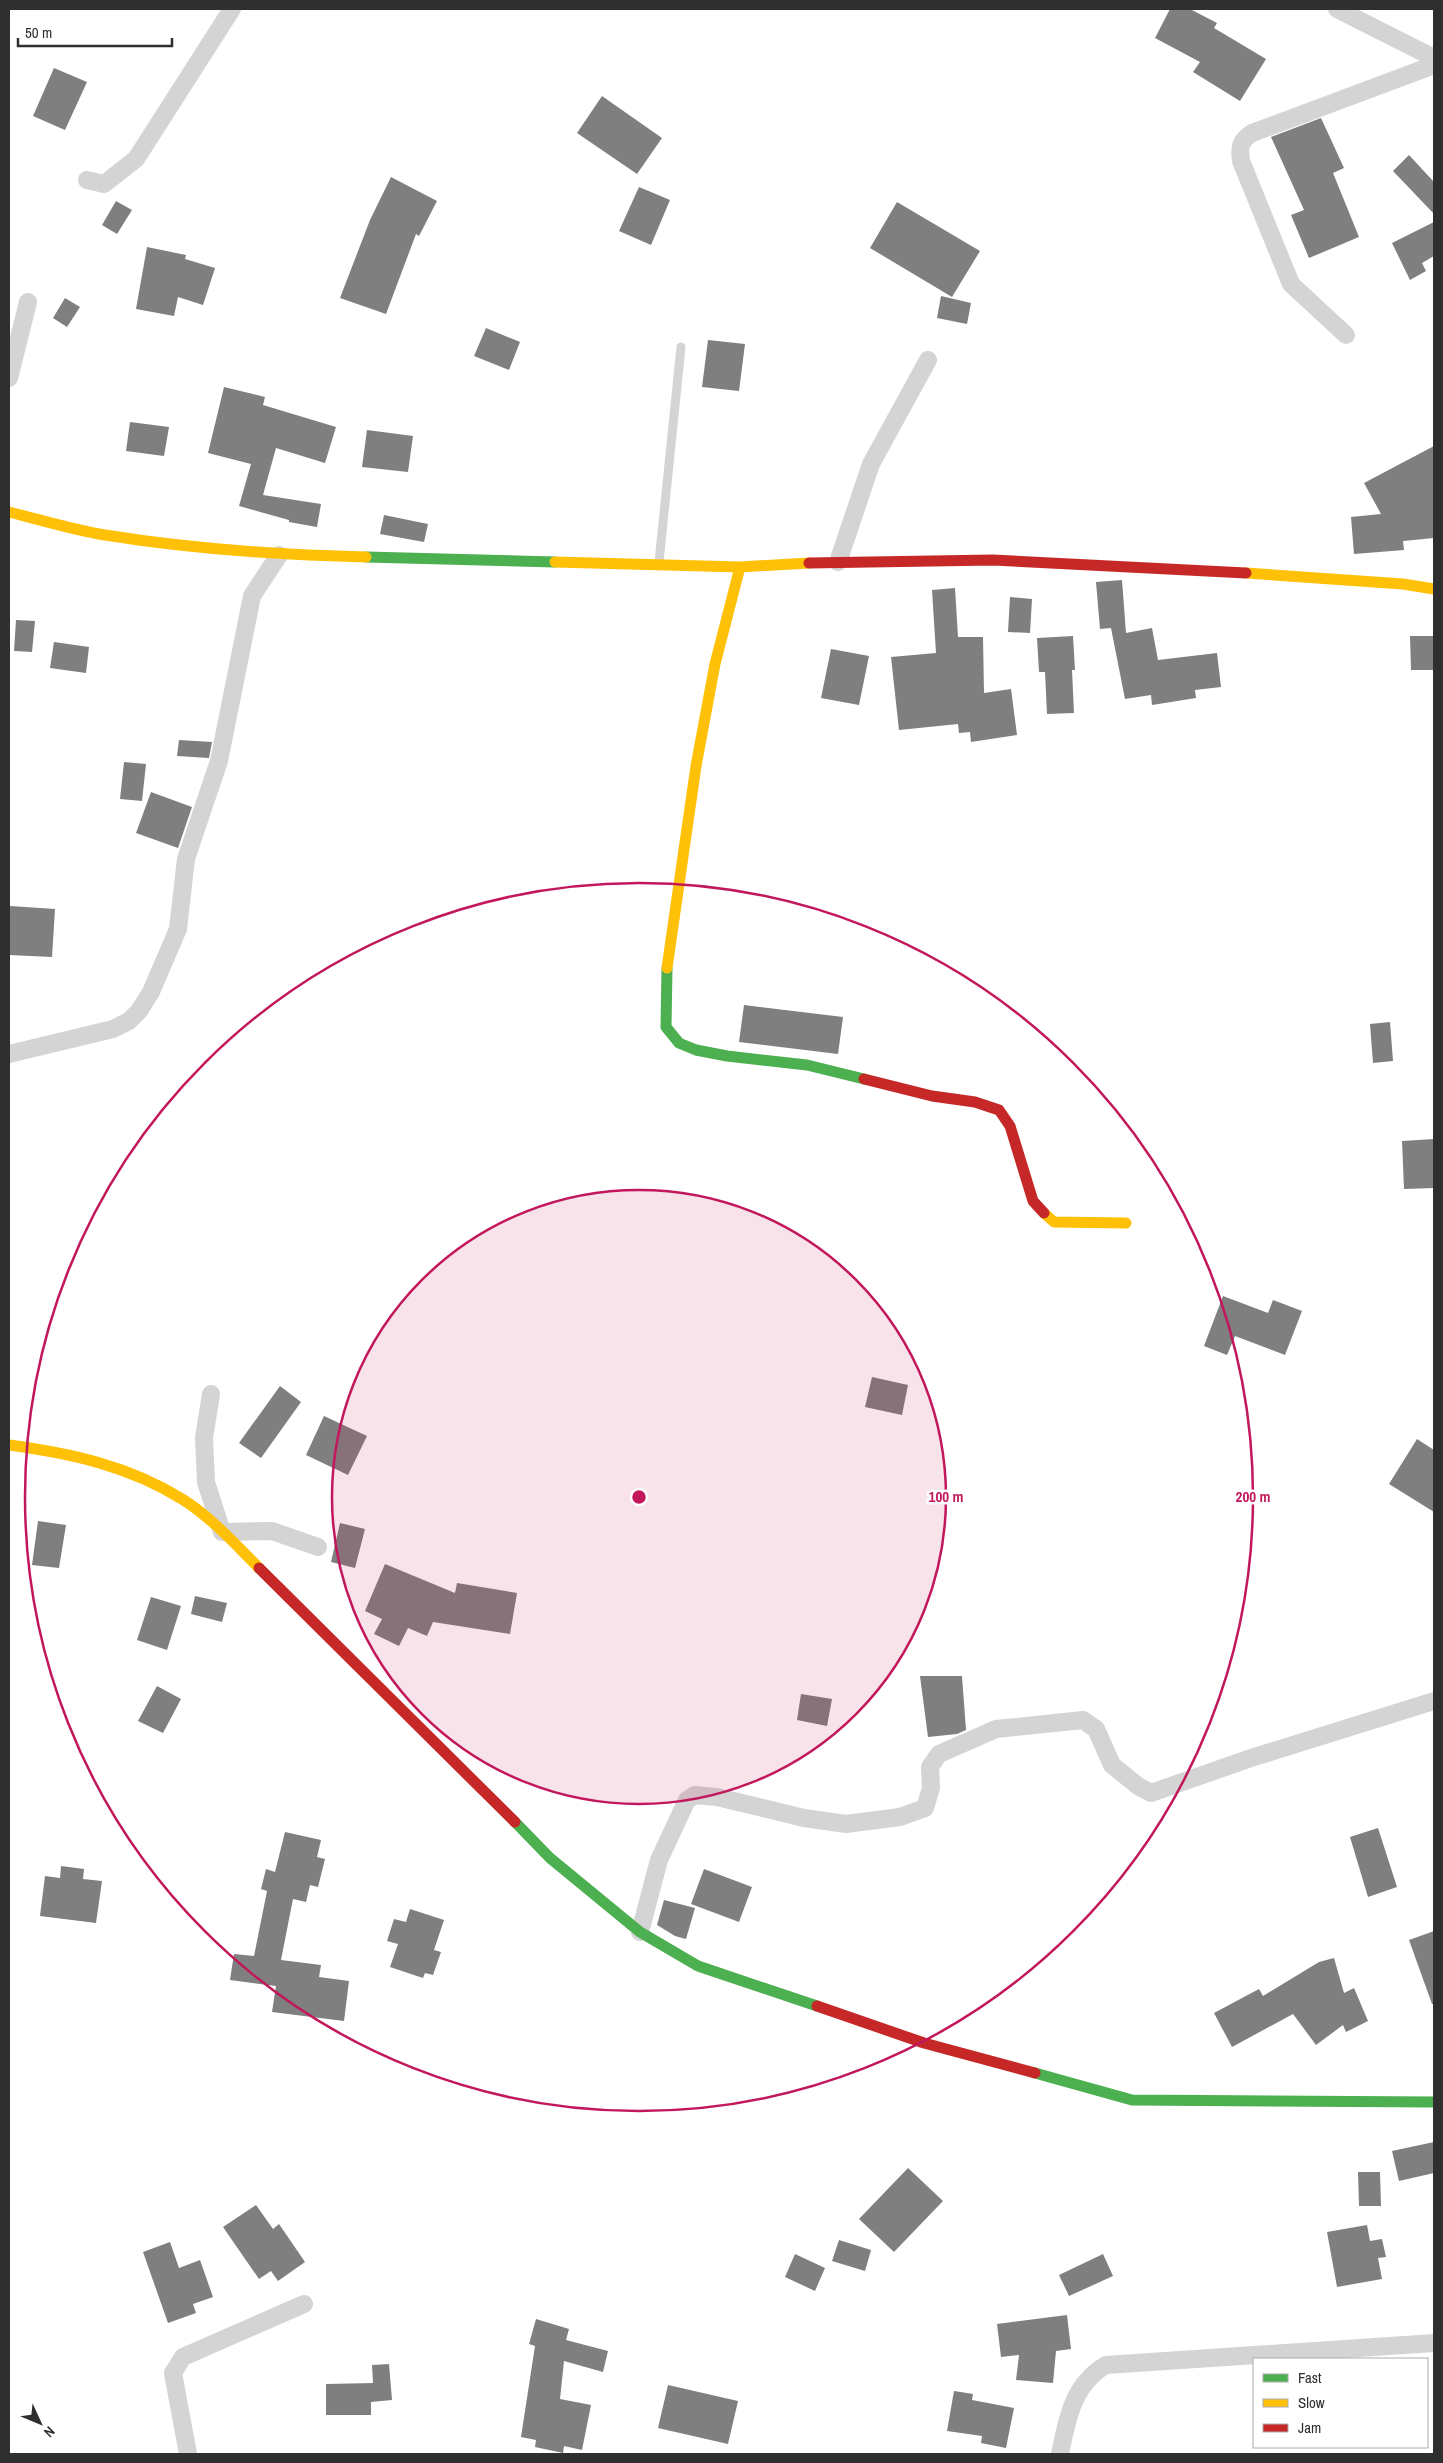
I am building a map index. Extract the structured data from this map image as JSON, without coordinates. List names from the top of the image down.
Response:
{
  "legend": ["Fast", "Slow", "Jam"],
  "scale_bar": "50 m",
  "north": "bottom right",
  "rings": ["100 m", "200 m"]
}
